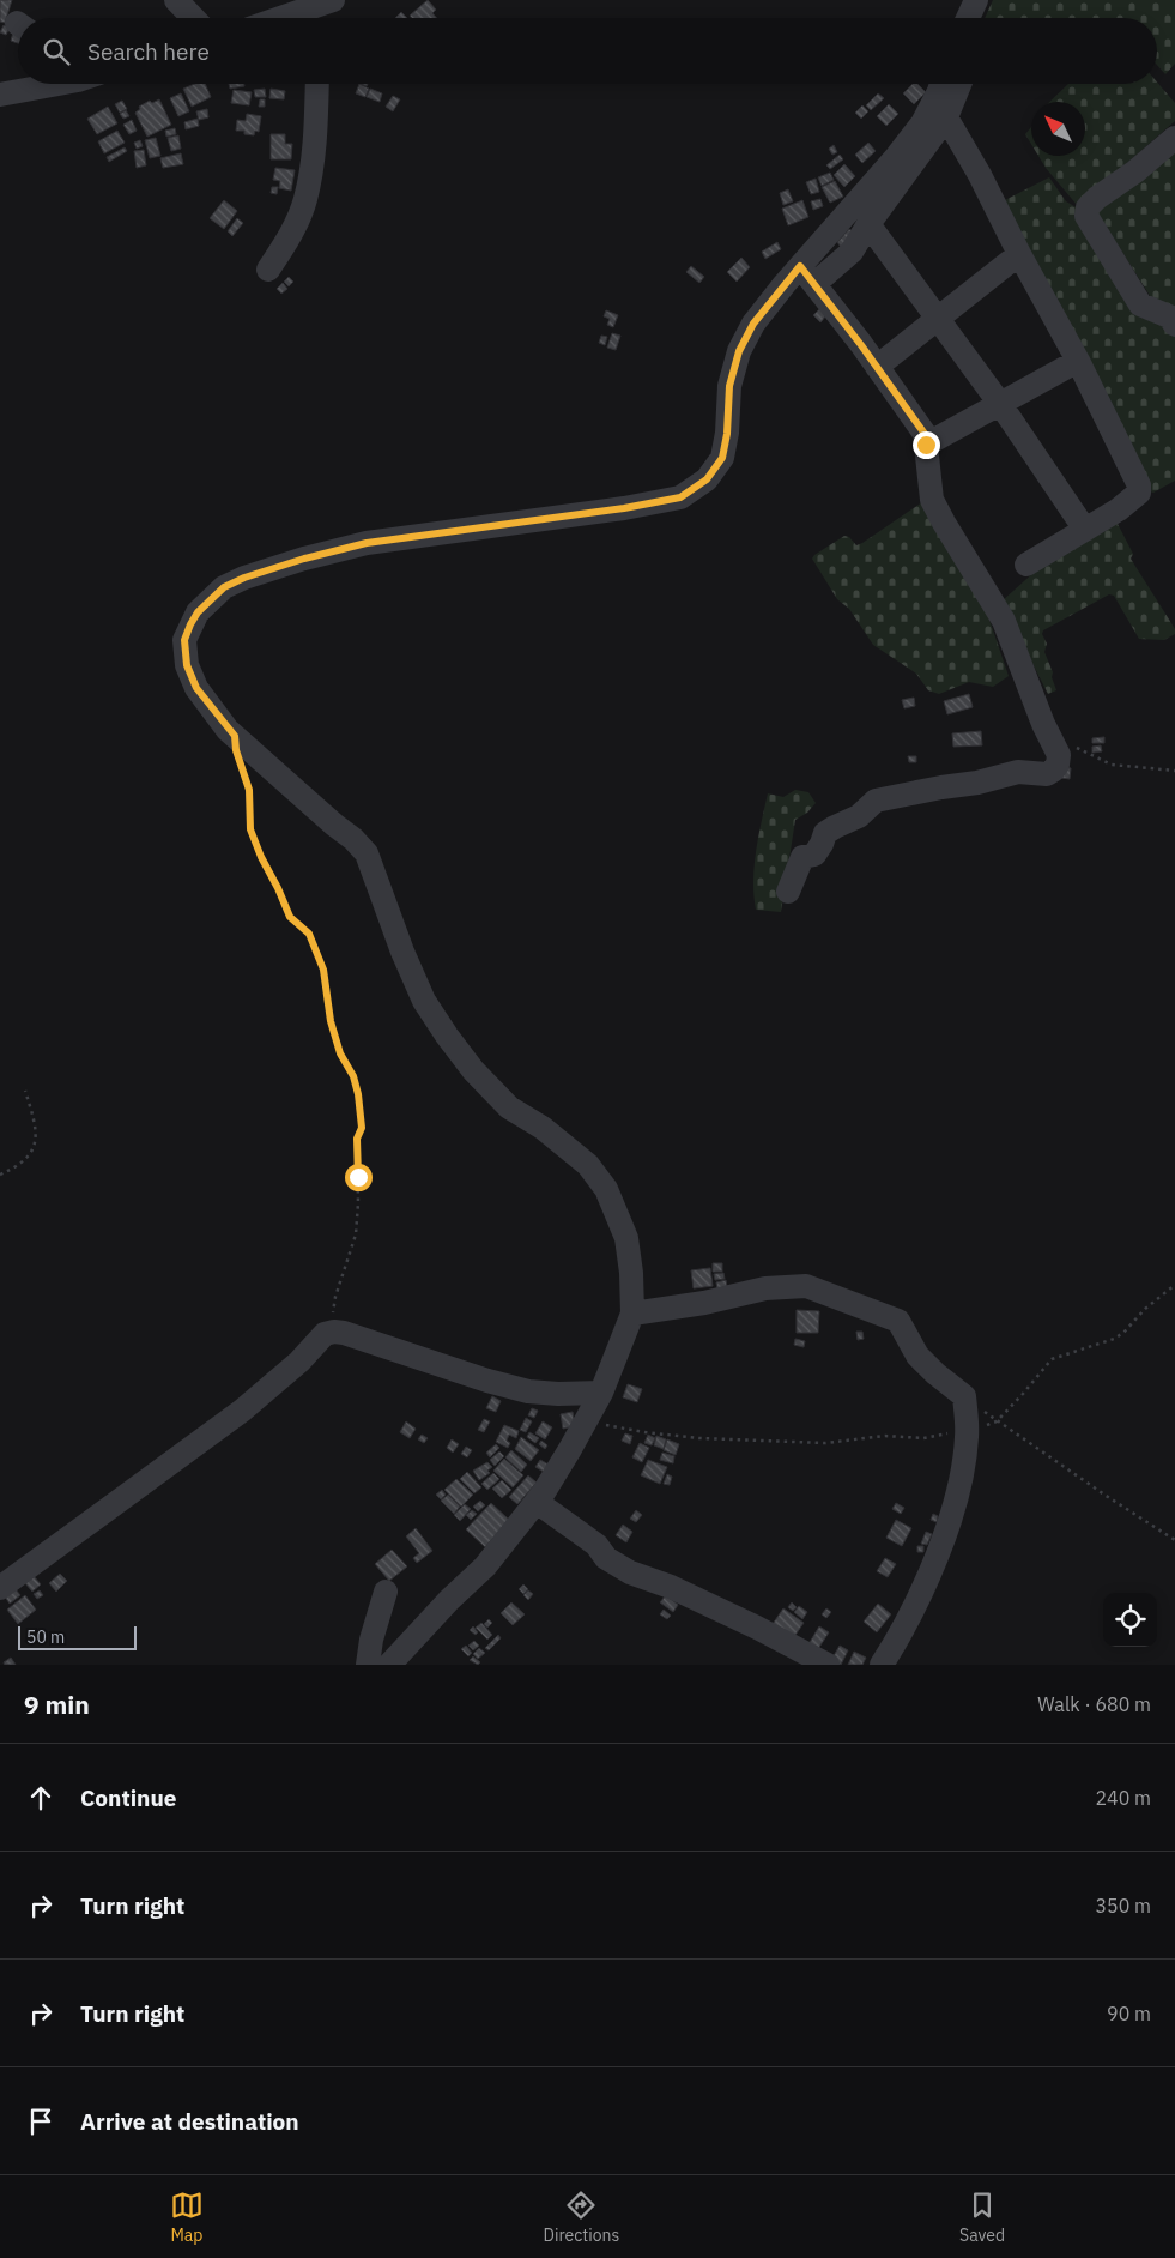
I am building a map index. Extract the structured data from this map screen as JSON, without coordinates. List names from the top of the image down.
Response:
{
  "scale_bar": "50 m",
  "north": "top left",
  "page": {
    "search": "Search here",
    "scale": "50 m",
    "heading": ["9 min", "Walk · 680 m"],
    "list": [
      ["Continue", "240 m"],
      ["Turn right", "350 m"],
      ["Turn right", "90 m"],
      "Arrive at destination"
    ],
    "nav": ["Map", "Directions", "Saved"]
  }
}
